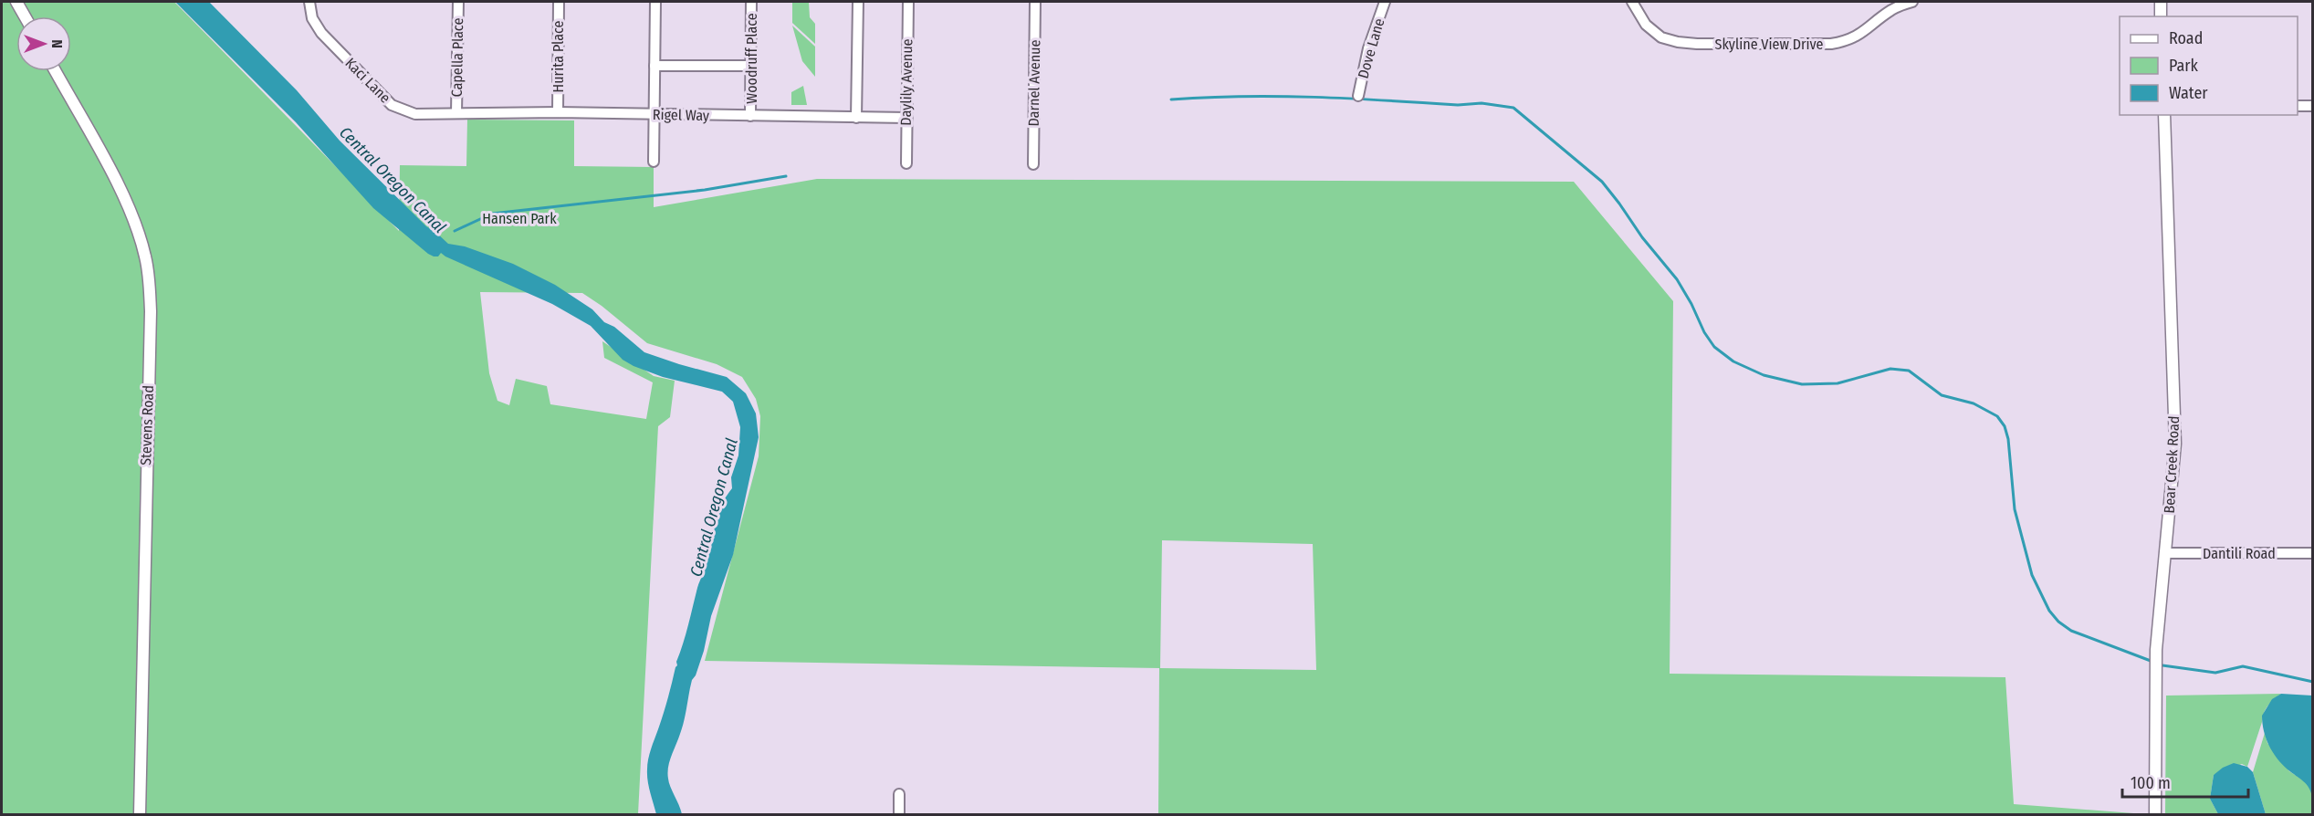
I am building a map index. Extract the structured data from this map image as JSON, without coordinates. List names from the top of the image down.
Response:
{
  "streets": {
    "street": [
      "Skyline View Drive",
      "Dove Lane",
      "Hurita Place",
      "Capella Place",
      "Woodruff Place",
      "Kaci Lane",
      "Daylily Avenue",
      "Darnel Avenue",
      "Rigel Way",
      "Stevens Road",
      "Bear Creek Road",
      "Dantili Road"
    ]
  },
  "crossings": [
    ["Hurita Place", "Rigel Way"],
    ["Capella Place", "Kaci Lane"],
    ["Capella Place", "Rigel Way"],
    ["Woodruff Place", "Rigel Way"],
    ["Kaci Lane", "Rigel Way"],
    ["Daylily Avenue", "Rigel Way"],
    ["Bear Creek Road", "Dantili Road"]
  ],
  "water": ["Central Oregon Canal"],
  "parks": ["Hansen Park"],
  "legend": ["Road", "Park", "Water"],
  "scale_bar": "100 m",
  "north": "right"
}
